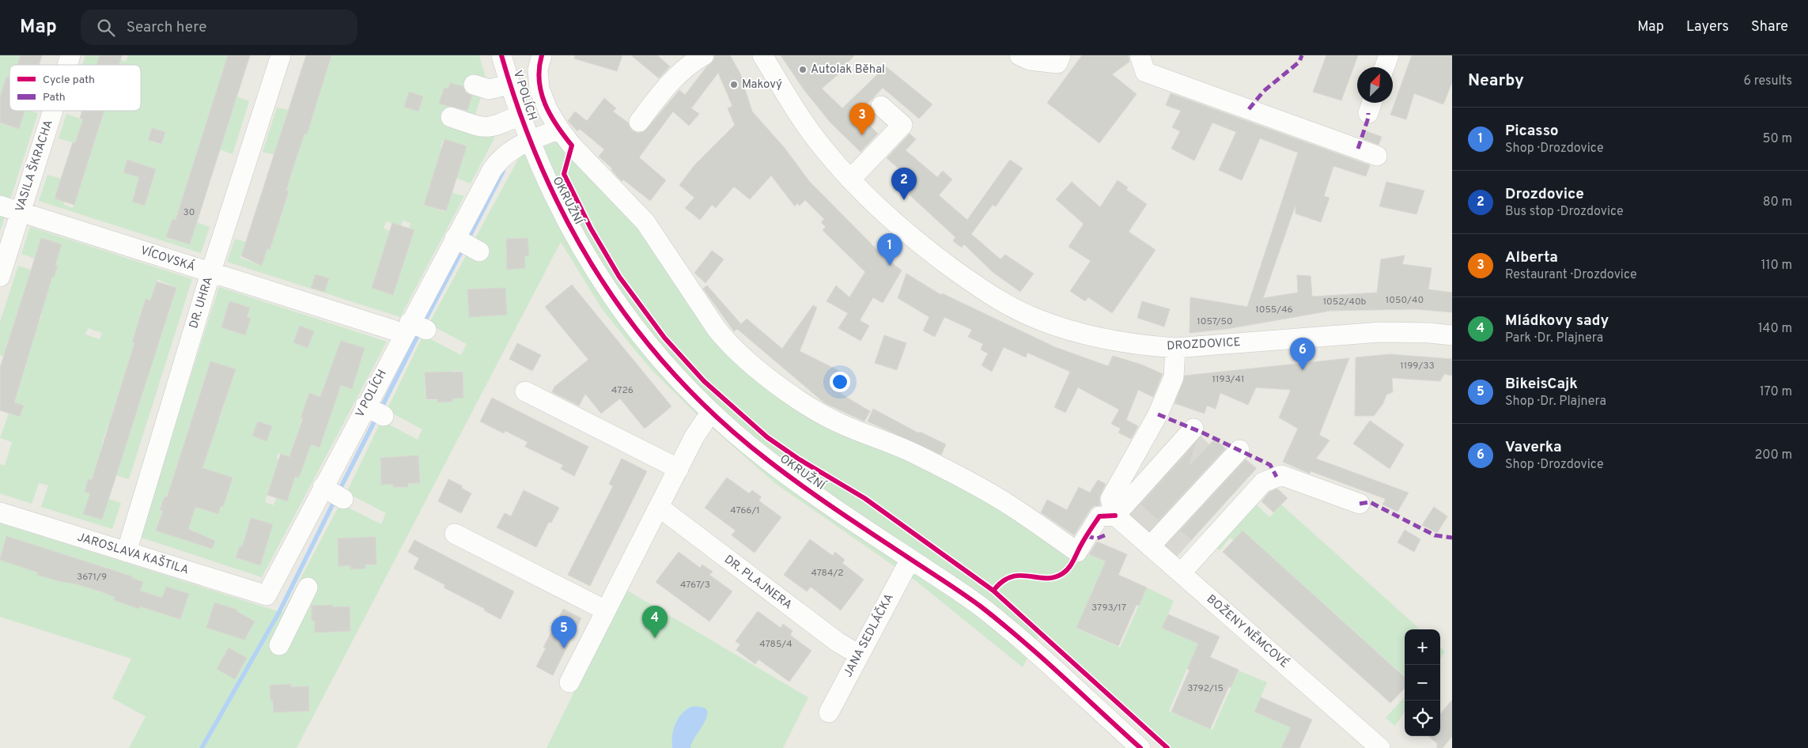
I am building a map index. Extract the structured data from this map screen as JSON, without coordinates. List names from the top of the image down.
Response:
{
  "streets": {
    "street": [
      "V POLÍCH",
      "VASILA ŠKRACHA",
      "OKRUŽNÍ",
      "VÍCOVSKÁ",
      "DR. UHRA",
      "DROZDOVICE",
      "JAROSLAVA KAŠTILA",
      "DR. PLAJNERA",
      "BOŽENY NĚMCOVÉ",
      "JANA SEDLÁČKA"
    ]
  },
  "crossings": [
    ["V POLÍCH", "OKRUŽNÍ"],
    ["V POLÍCH", "VÍCOVSKÁ"],
    ["V POLÍCH", "JAROSLAVA KAŠTILA"],
    ["VASILA ŠKRACHA", "VÍCOVSKÁ"],
    ["OKRUŽNÍ", "JANA SEDLÁČKA"],
    ["VÍCOVSKÁ", "DR. UHRA"],
    ["DR. UHRA", "JAROSLAVA KAŠTILA"],
    ["DR. PLAJNERA", "JANA SEDLÁČKA"]
  ],
  "places": ["Autolak Běhal", "Makový"],
  "house_numbers": [
    "30",
    "1050/40",
    "1052/40b",
    "1055/46",
    "1057/50",
    "1199/33",
    "1193/41",
    "4726",
    "4766/1",
    "4784/2",
    "3671/9",
    "4767/3",
    "3793/17",
    "4785/4",
    "3792/15"
  ],
  "legend": ["Cycle path", "Path"],
  "north": "top right",
  "page": {
    "header": "Map",
    "search": "Search here",
    "nav": ["Map", "Layers", "Share"],
    "heading": ["Nearby", "6 results"],
    "pins": [
      "3",
      "2",
      "1",
      "6",
      "4",
      "5"
    ],
    "list": [
      {
        "mark": "1",
        "name": "Picasso",
        "note": "Shop · Drozdovice",
        "value": "50 m"
      },
      {
        "mark": "2",
        "name": "Drozdovice",
        "note": "Bus stop · Drozdovice",
        "value": "80 m"
      },
      {
        "mark": "3",
        "name": "Alberta",
        "note": "Restaurant · Drozdovice",
        "value": "110 m"
      },
      {
        "mark": "4",
        "name": "Mládkovy sady",
        "note": "Park · Dr. Plajnera",
        "value": "140 m"
      },
      {
        "mark": "5",
        "name": "BikeisCajk",
        "note": "Shop · Dr. Plajnera",
        "value": "170 m"
      },
      {
        "mark": "6",
        "name": "Vaverka",
        "note": "Shop · Drozdovice",
        "value": "200 m"
      }
    ],
    "map_buttons": ["+", "−"]
  }
}
